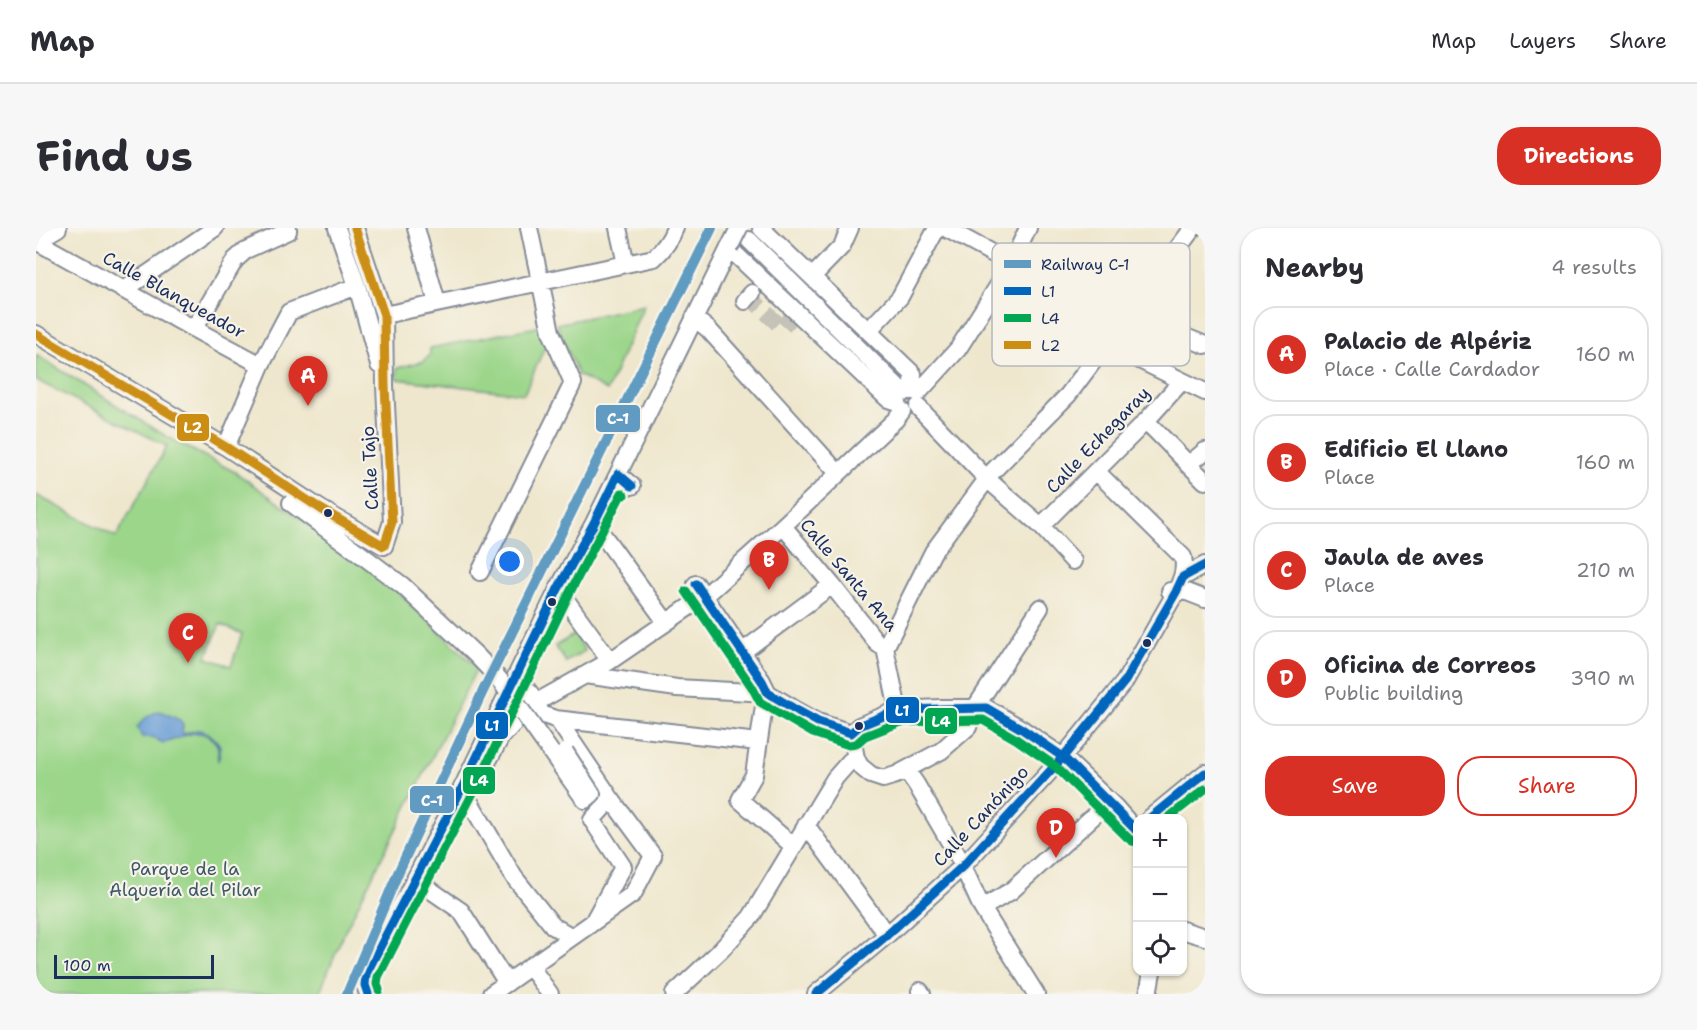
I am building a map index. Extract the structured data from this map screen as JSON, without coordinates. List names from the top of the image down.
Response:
{
  "streets": {
    "street": [
      "Calle Blanqueador",
      "Calle Echegaray",
      "Calle Tajo",
      "Calle Santa Ana",
      "Calle Canónigo"
    ]
  },
  "parks": ["Parque de la Alquería del Pilar"],
  "lines": [
    "rail line C-1",
    "transit line L2",
    "transit line L1",
    "transit line L4"
  ],
  "legend": [
    "Railway C-1",
    "L1",
    "L4",
    "L2"
  ],
  "scale_bar": "100 m",
  "page": {
    "header": "Map",
    "nav": ["Map", "Layers", "Share"],
    "buttons": [
      "Directions",
      ["Save", "Share"]
    ],
    "title": "Find us",
    "heading": ["Nearby", "4 results"],
    "list": [
      {
        "mark": "A",
        "name": "Palacio de Alpériz",
        "note": "Place · Calle Cardador",
        "value": "160 m"
      },
      {
        "mark": "B",
        "name": "Edificio El Llano",
        "note": "Place",
        "value": "160 m"
      },
      {
        "mark": "C",
        "name": "Jaula de aves",
        "note": "Place",
        "value": "210 m"
      },
      {
        "mark": "D",
        "name": "Oficina de Correos",
        "note": "Public building",
        "value": "390 m"
      }
    ],
    "pins": [
      "A",
      "B",
      "C",
      "D"
    ],
    "map_buttons": ["+", "−"],
    "scale": "100 m"
  }
}
